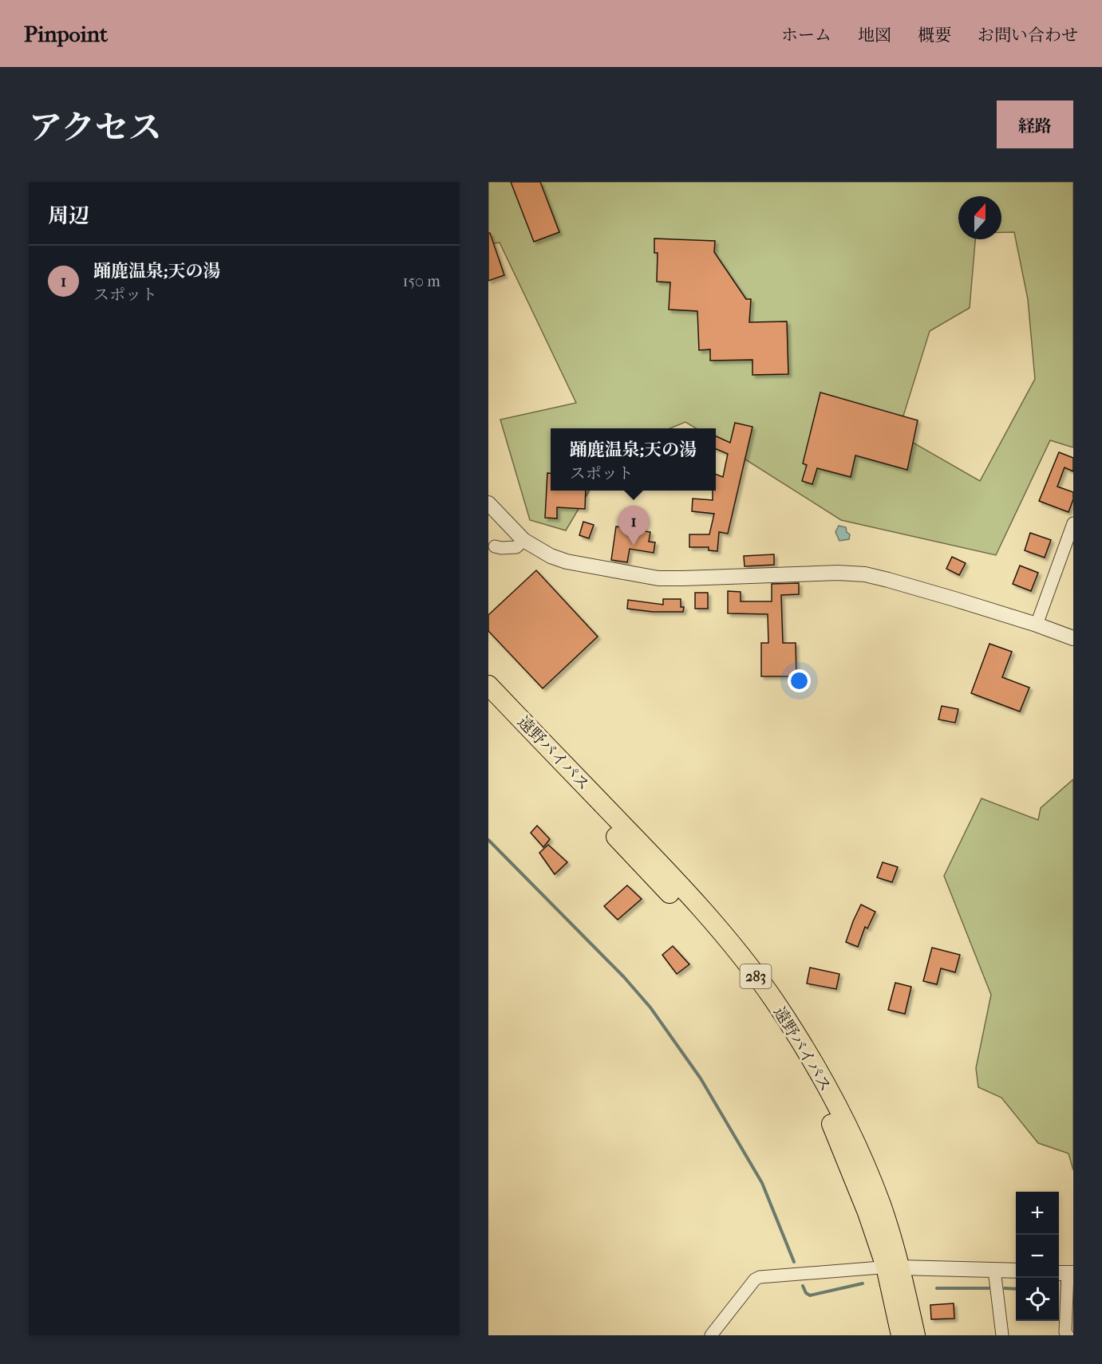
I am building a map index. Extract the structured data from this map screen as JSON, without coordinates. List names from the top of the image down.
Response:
{
  "streets": {
    "highway": ["遠野バイパス", "283"]
  },
  "north": "top",
  "page": {
    "header": "Pinpoint",
    "nav": [
      "ホーム",
      "地図",
      "概要",
      "お問い合わせ"
    ],
    "title": "アクセス",
    "buttons": "経路",
    "heading": "周辺",
    "list": [
      {
        "mark": "1",
        "name": "踊鹿温泉;天の湯",
        "note": "スポット",
        "value": "150 m"
      }
    ],
    "popup": ["踊鹿温泉;天の湯", "スポット"],
    "pins": "1",
    "map_buttons": ["+", "−"]
  }
}
